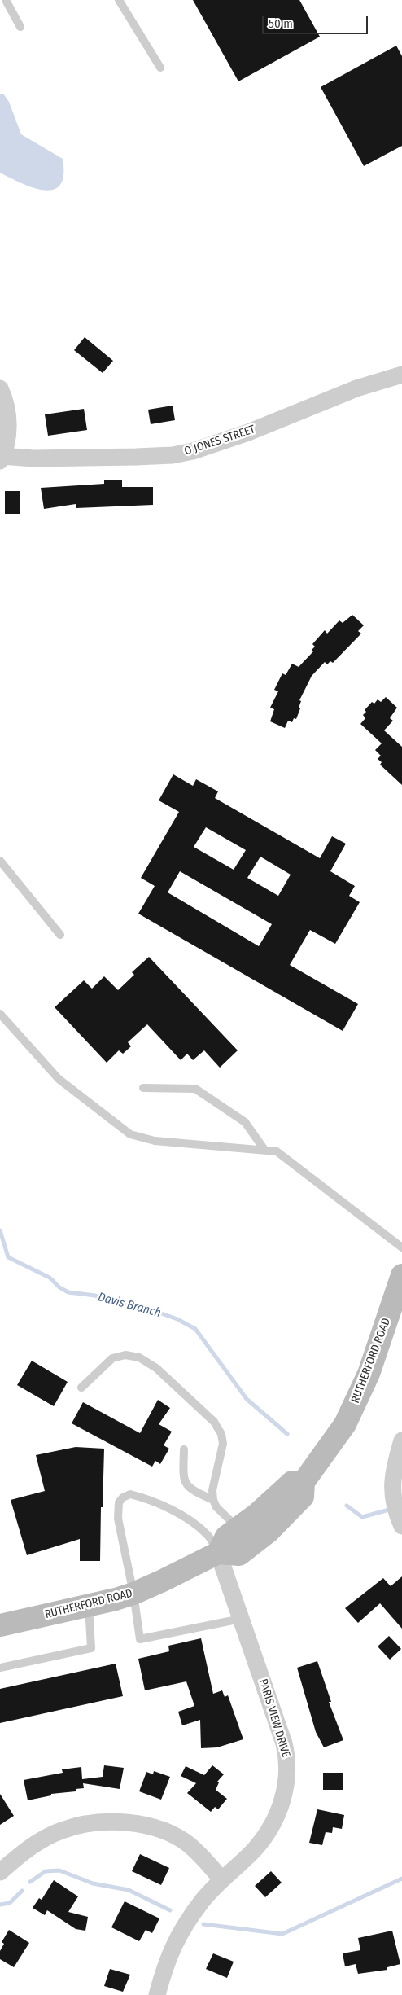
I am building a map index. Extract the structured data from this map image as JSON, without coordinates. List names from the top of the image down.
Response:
{
  "streets": {
    "street": ["O JONES STREET", "RUTHERFORD ROAD", "PARIS VIEW DRIVE"]
  },
  "crossings": [
    ["RUTHERFORD ROAD", "PARIS VIEW DRIVE"]
  ],
  "water": ["Davis Branch"],
  "scale_bar": "50 m"
}
